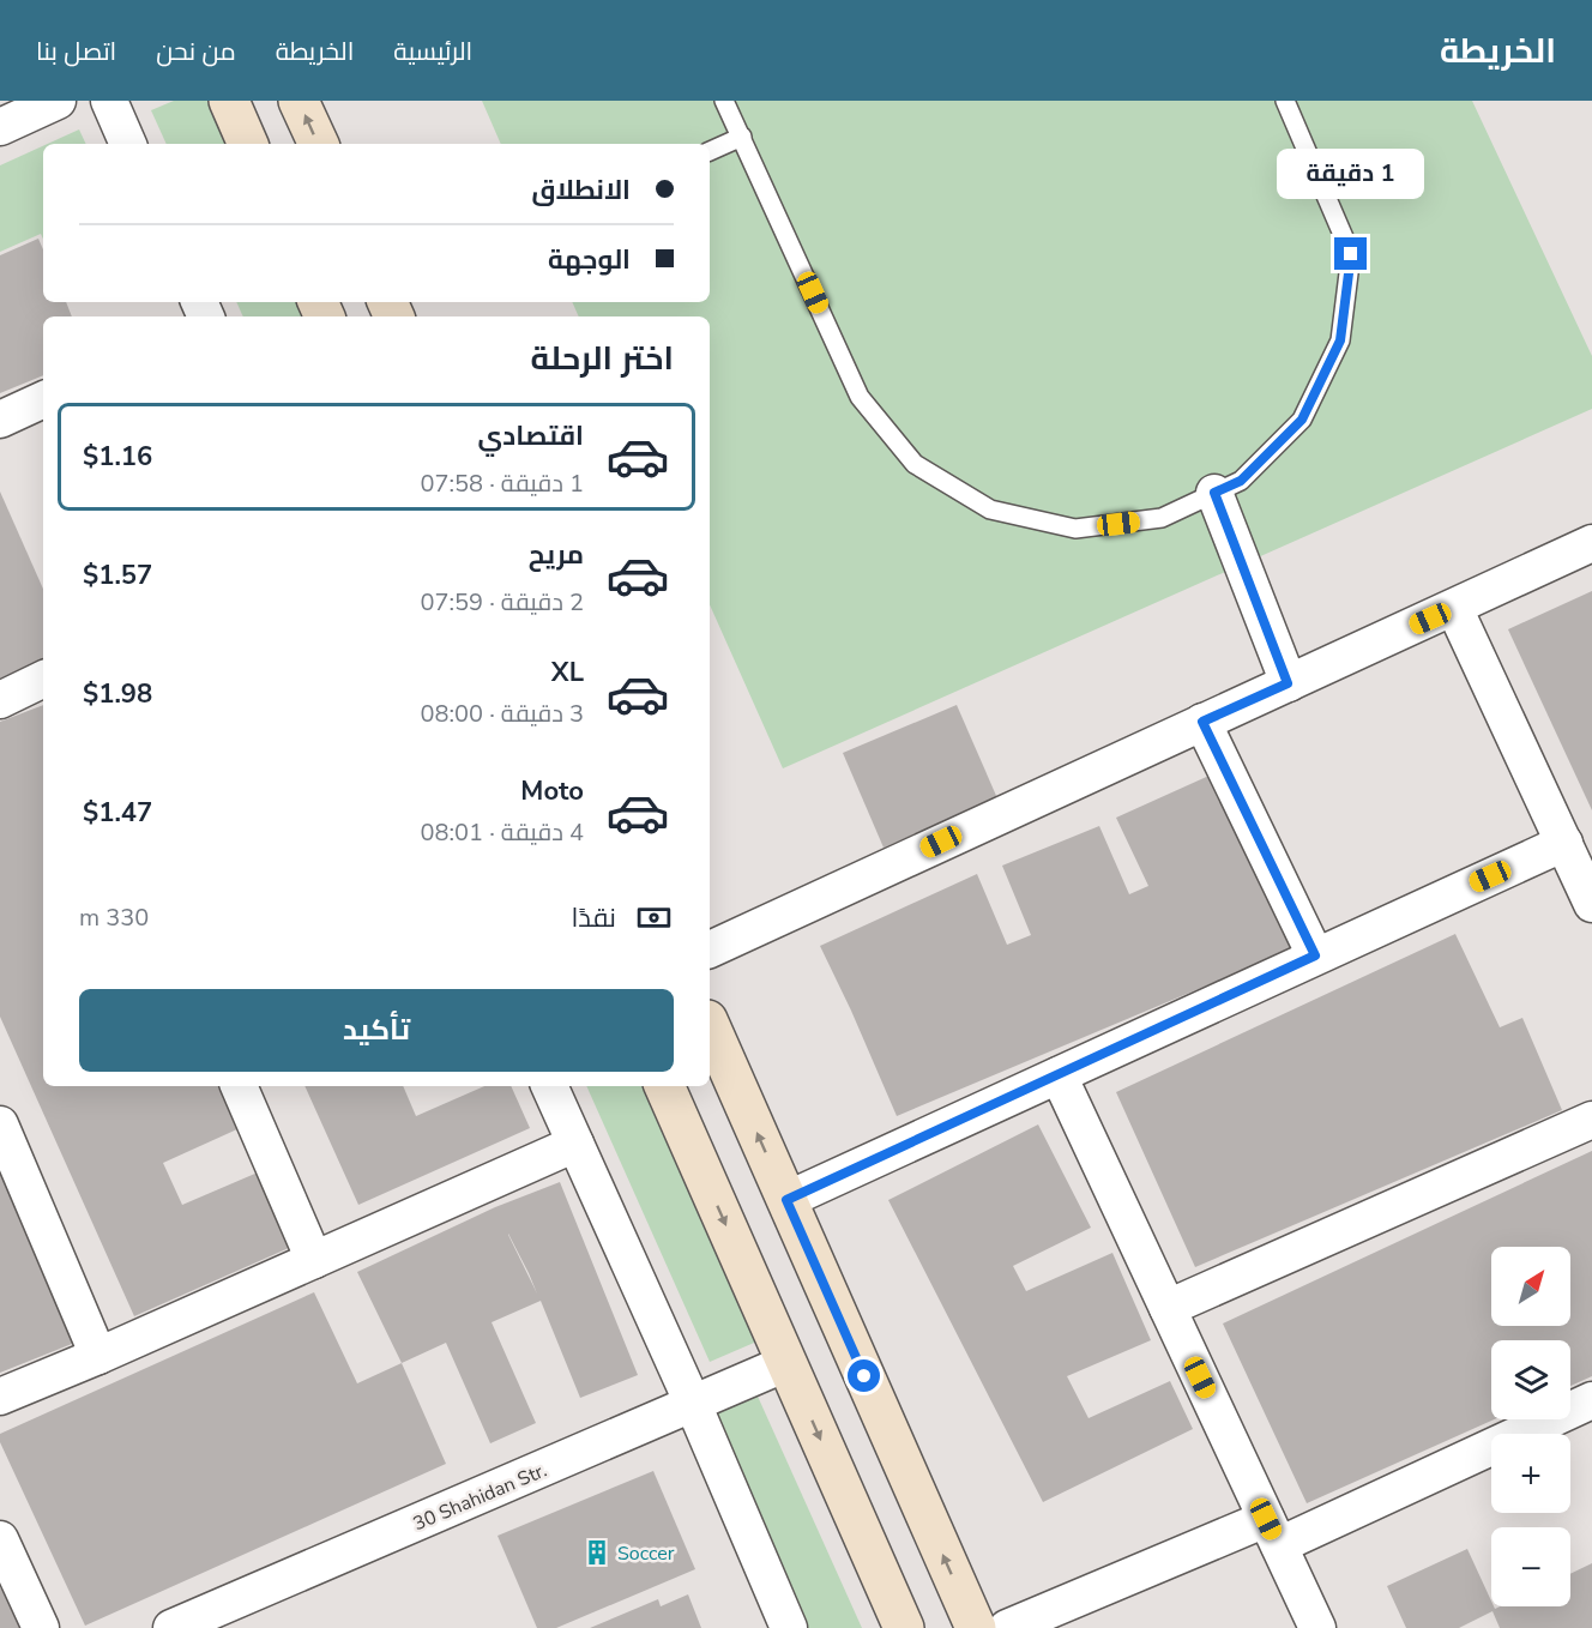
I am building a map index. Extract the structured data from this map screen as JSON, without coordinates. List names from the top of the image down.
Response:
{
  "streets": {
    "street": ["30 Shahidan Str."]
  },
  "places": {
    "building": ["Soccer"]
  },
  "north": "top right",
  "page": {
    "header": "الخريطة",
    "nav": [
      "الرئيسية",
      "الخريطة",
      "من نحن",
      "اتصل بنا"
    ],
    "banner": ["الانطلاق", "الوجهة"],
    "bubble": "1 دقيقة",
    "heading": "اختر الرحلة",
    "list": [
      {
        "name": "اقتصادي",
        "note": "1 دقيقة · 07:58",
        "value": "$1.16"
      },
      {
        "name": "مريح",
        "note": "2 دقيقة · 07:59",
        "value": "$1.57"
      },
      {
        "name": "XL",
        "note": "3 دقيقة · 08:00",
        "value": "$1.98"
      },
      {
        "name": "Moto",
        "note": "4 دقيقة · 08:01",
        "value": "$1.47"
      }
    ],
    "pay": ["نقدًا", "330 m"],
    "buttons": "تأكيد",
    "map_buttons": ["+", "−"]
  }
}
